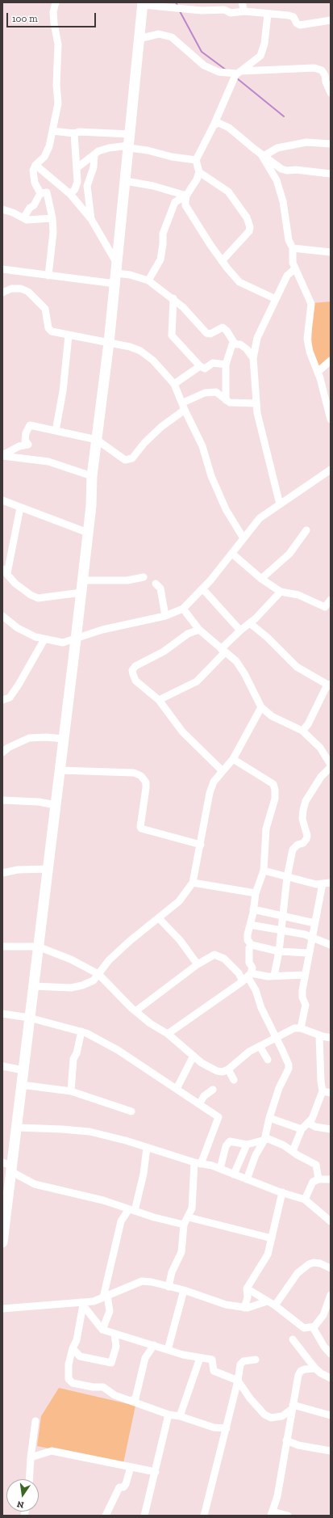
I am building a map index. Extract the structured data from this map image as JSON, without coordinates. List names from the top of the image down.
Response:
{
  "scale_bar": "100 m",
  "north": "bottom"
}
